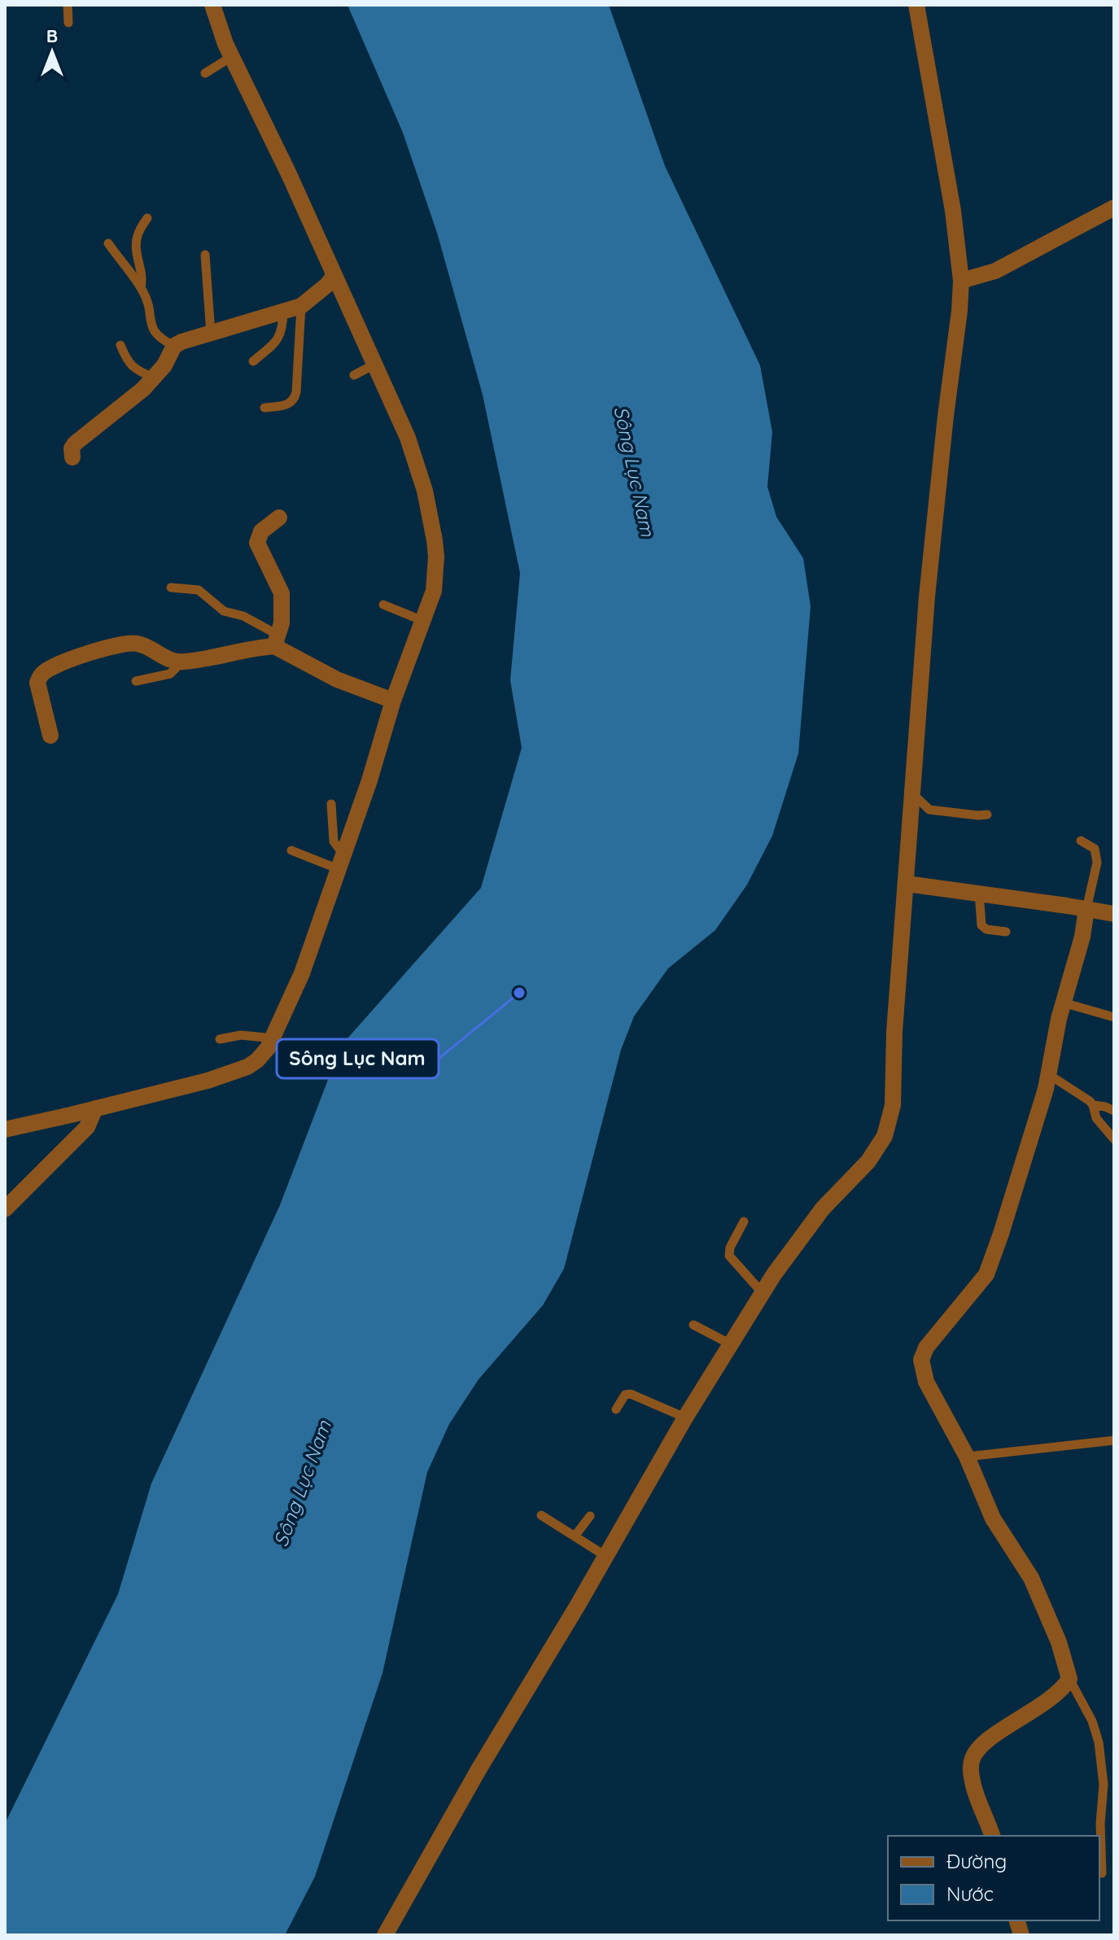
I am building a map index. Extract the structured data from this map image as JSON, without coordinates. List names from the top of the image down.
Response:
{
  "water": ["Sông Lục Nam"],
  "places": ["Sông Lục Nam"],
  "legend": ["Đường", "Nước"],
  "north": "top"
}
